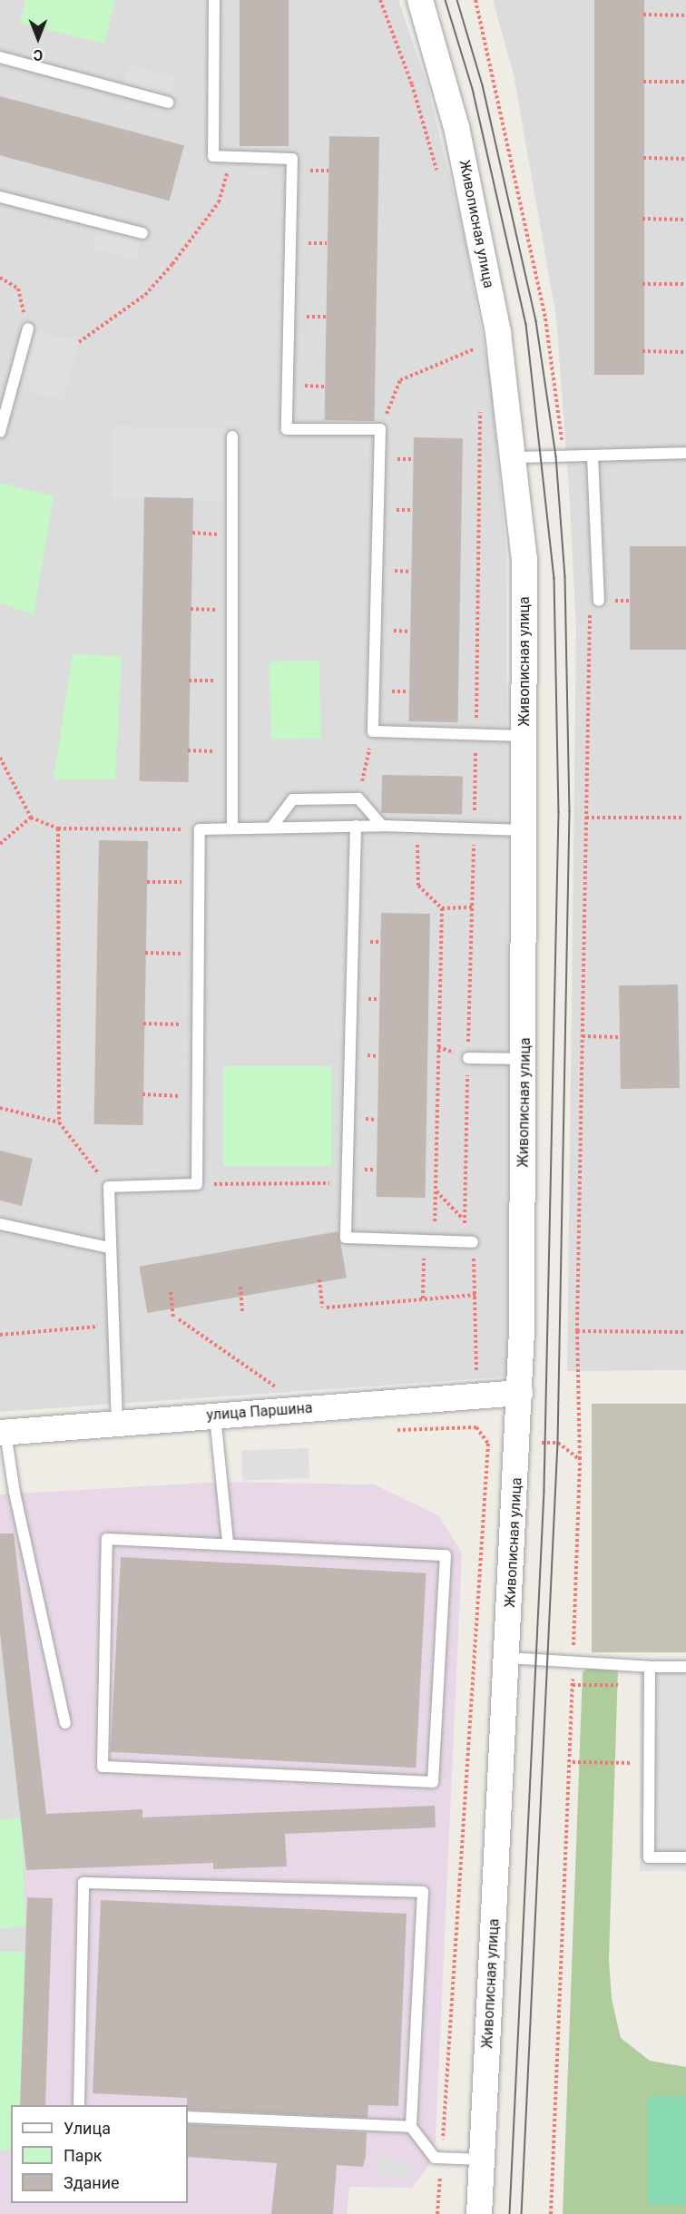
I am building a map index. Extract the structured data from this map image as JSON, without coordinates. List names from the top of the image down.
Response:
{
  "streets": {
    "street": ["Живописная улица", "улица Паршина"]
  },
  "crossings": [
    ["Живописная улица", "улица Паршина"]
  ],
  "legend": ["Улица", "Парк", "Здание"],
  "north": "bottom"
}
